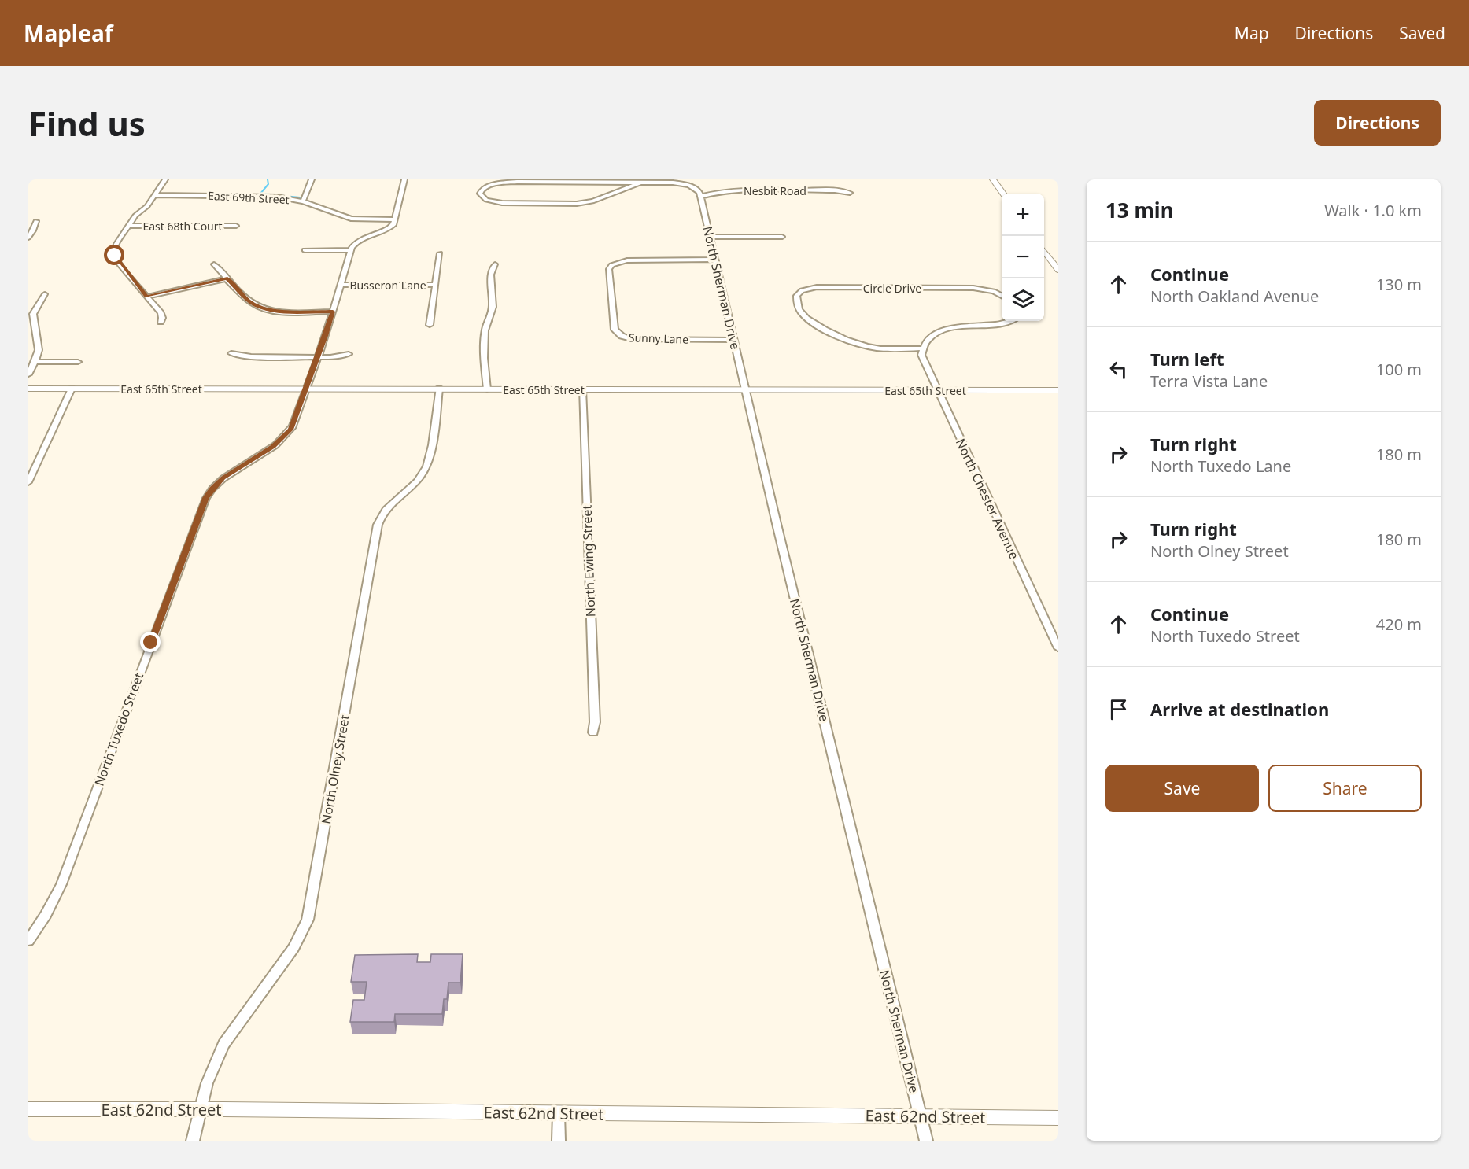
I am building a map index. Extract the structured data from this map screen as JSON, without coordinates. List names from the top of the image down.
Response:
{
  "streets": {
    "street": [
      "Nesbit Road",
      "East 69th Street",
      "East 68th Court",
      "Busseron Lane",
      "North Sherman Drive",
      "Circle Drive",
      "Sunny Lane",
      "East 65th Street",
      "North Chester Avenue",
      "North Ewing Street",
      "North Tuxedo Street",
      "North Olney Street",
      "East 62nd Street"
    ]
  },
  "crossings": [
    ["Nesbit Road", "North Sherman Drive"],
    ["North Sherman Drive", "Sunny Lane"],
    ["North Sherman Drive", "East 65th Street"],
    ["North Sherman Drive", "East 62nd Street"],
    ["Circle Drive", "North Chester Avenue"],
    ["East 65th Street", "North Chester Avenue"],
    ["East 65th Street", "North Ewing Street"],
    ["East 65th Street", "North Tuxedo Street"],
    ["East 65th Street", "North Olney Street"],
    ["North Olney Street", "East 62nd Street"]
  ],
  "page": {
    "header": "Mapleaf",
    "nav": ["Map", "Directions", "Saved"],
    "buttons": [
      "Directions",
      ["Save", "Share"]
    ],
    "title": "Find us",
    "heading": ["13 min", "Walk · 1.0 km"],
    "map_buttons": ["+", "−"],
    "list": [
      ["Continue", "North Oakland Avenue", "130 m"],
      ["Turn left", "Terra Vista Lane", "100 m"],
      ["Turn right", "North Tuxedo Lane", "180 m"],
      ["Turn right", "North Olney Street", "180 m"],
      ["Continue", "North Tuxedo Street", "420 m"],
      "Arrive at destination"
    ]
  }
}
